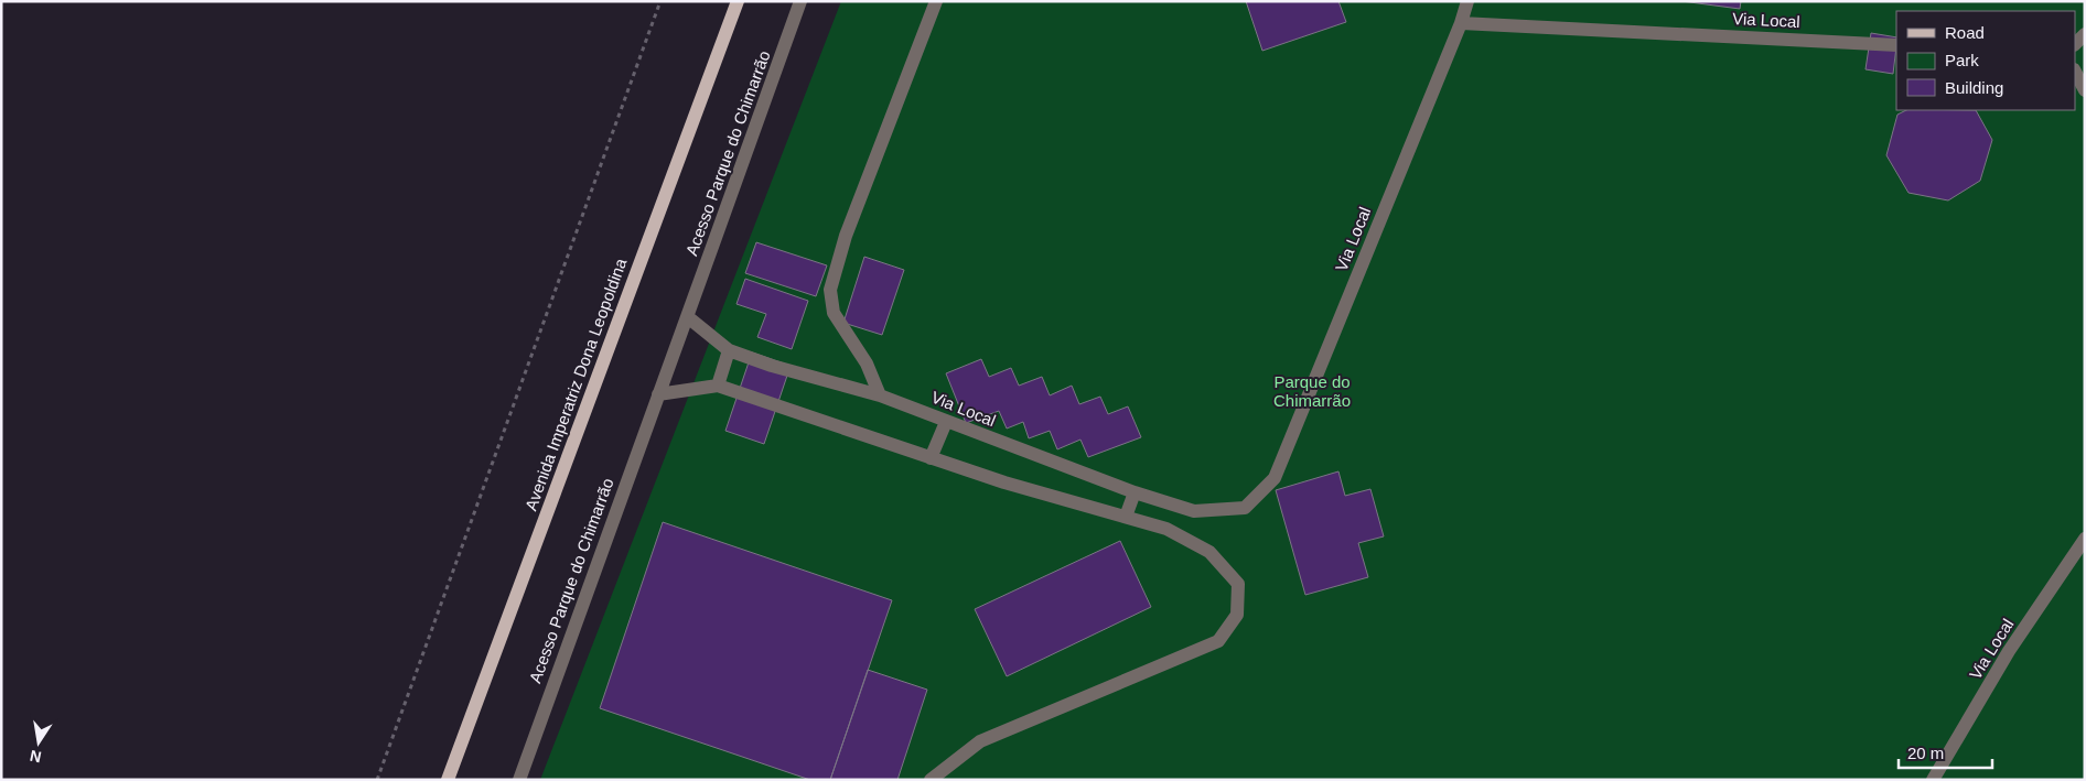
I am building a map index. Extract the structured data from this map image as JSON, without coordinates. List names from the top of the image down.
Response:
{
  "streets": {
    "main road": ["Avenida Imperatriz Dona Leopoldina"],
    "lane": ["Via Local", "Acesso Parque do Chimarrão"]
  },
  "parks": ["Parque do Chimarrão"],
  "legend": ["Road", "Park", "Building"],
  "scale_bar": "20 m",
  "north": "bottom"
}
